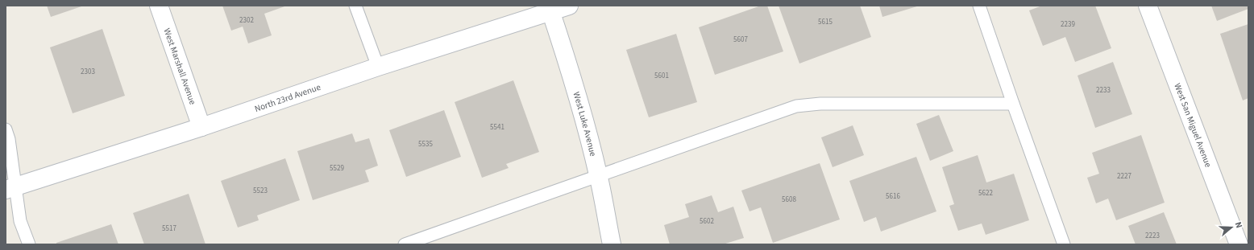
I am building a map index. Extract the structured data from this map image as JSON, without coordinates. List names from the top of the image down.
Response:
{
  "streets": {
    "street": [
      "West Marshall Avenue",
      "North 23rd Avenue",
      "West Luke Avenue",
      "West San Miguel Avenue"
    ]
  },
  "crossings": [
    ["West Marshall Avenue", "North 23rd Avenue"],
    ["North 23rd Avenue", "West Luke Avenue"]
  ],
  "house_numbers": [
    "2302",
    "5615",
    "2239",
    "5607",
    "2303",
    "5601",
    "2233",
    "5541",
    "5535",
    "5529",
    "2227",
    "5523",
    "5622",
    "5616",
    "5608",
    "5602",
    "5517",
    "2223"
  ],
  "north": "right"
}
